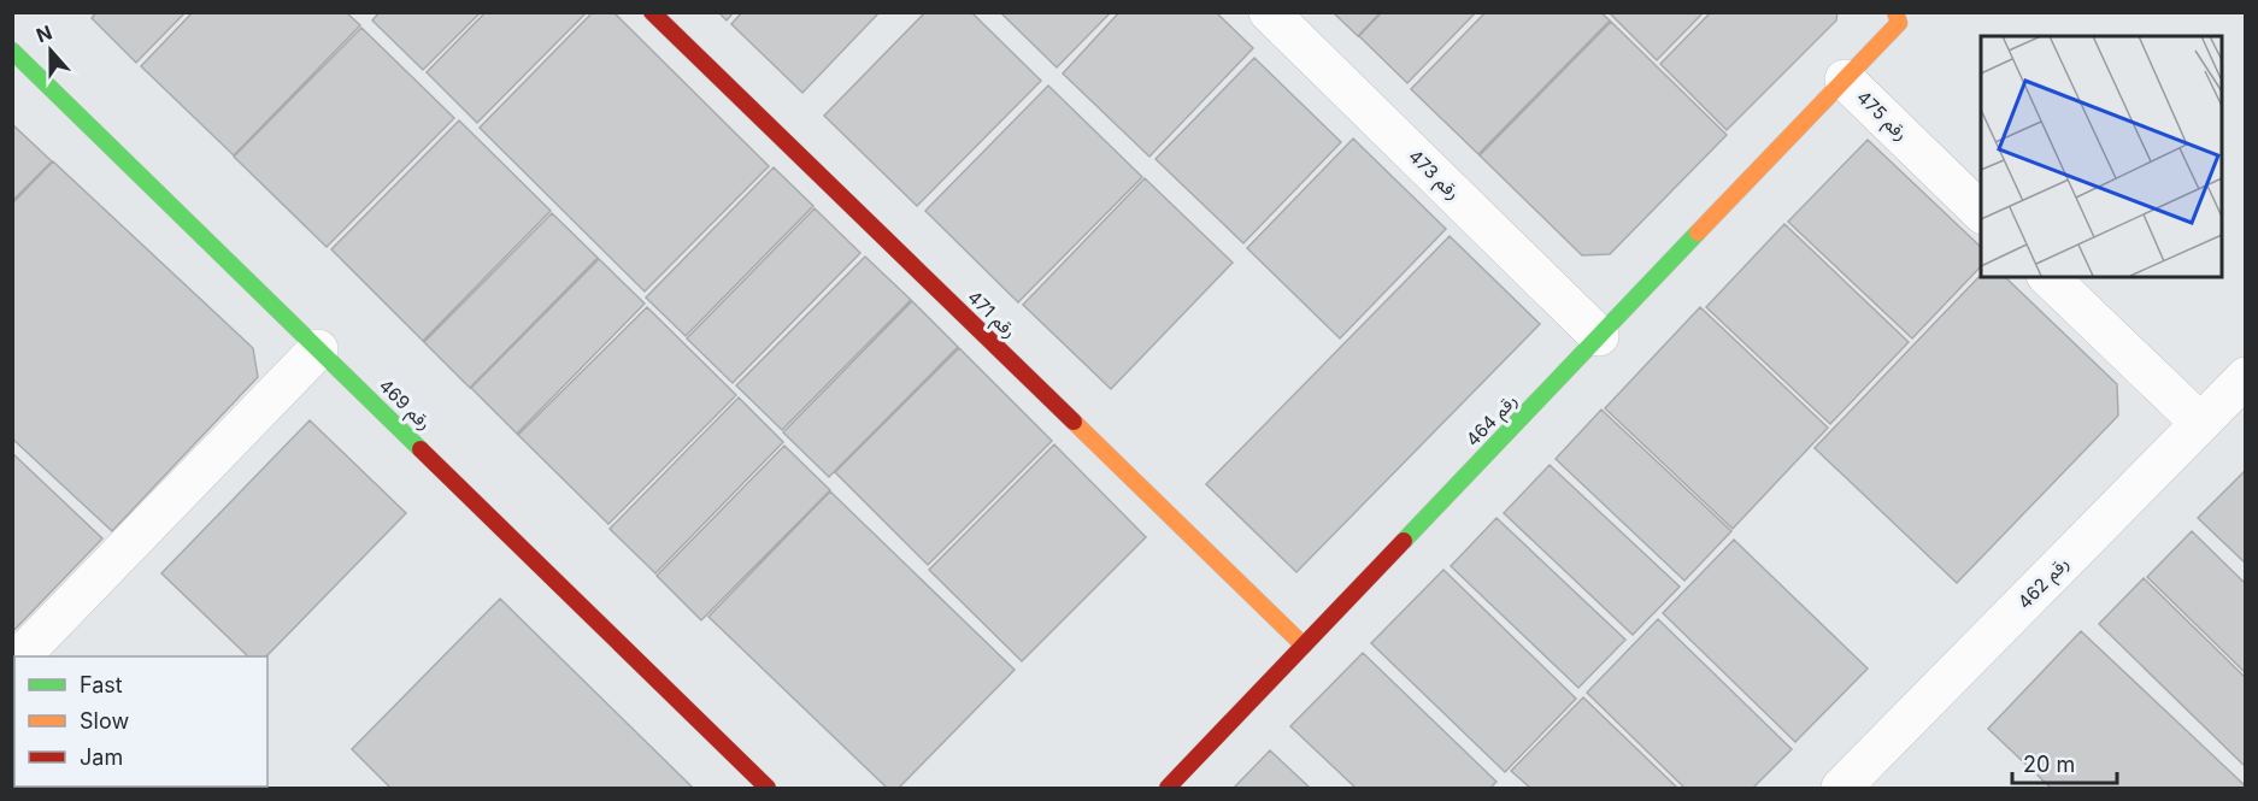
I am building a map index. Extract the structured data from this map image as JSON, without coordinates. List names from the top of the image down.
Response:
{
  "streets": {
    "street": [
      "رقم 475",
      "رقم 473",
      "رقم 471",
      "رقم 469",
      "رقم 464",
      "رقم 462"
    ]
  },
  "crossings": [
    ["رقم 475", "رقم 464"],
    ["رقم 473", "رقم 464"],
    ["رقم 471", "رقم 464"]
  ],
  "legend": ["Fast", "Slow", "Jam"],
  "scale_bar": "20 m",
  "north": "top"
}
